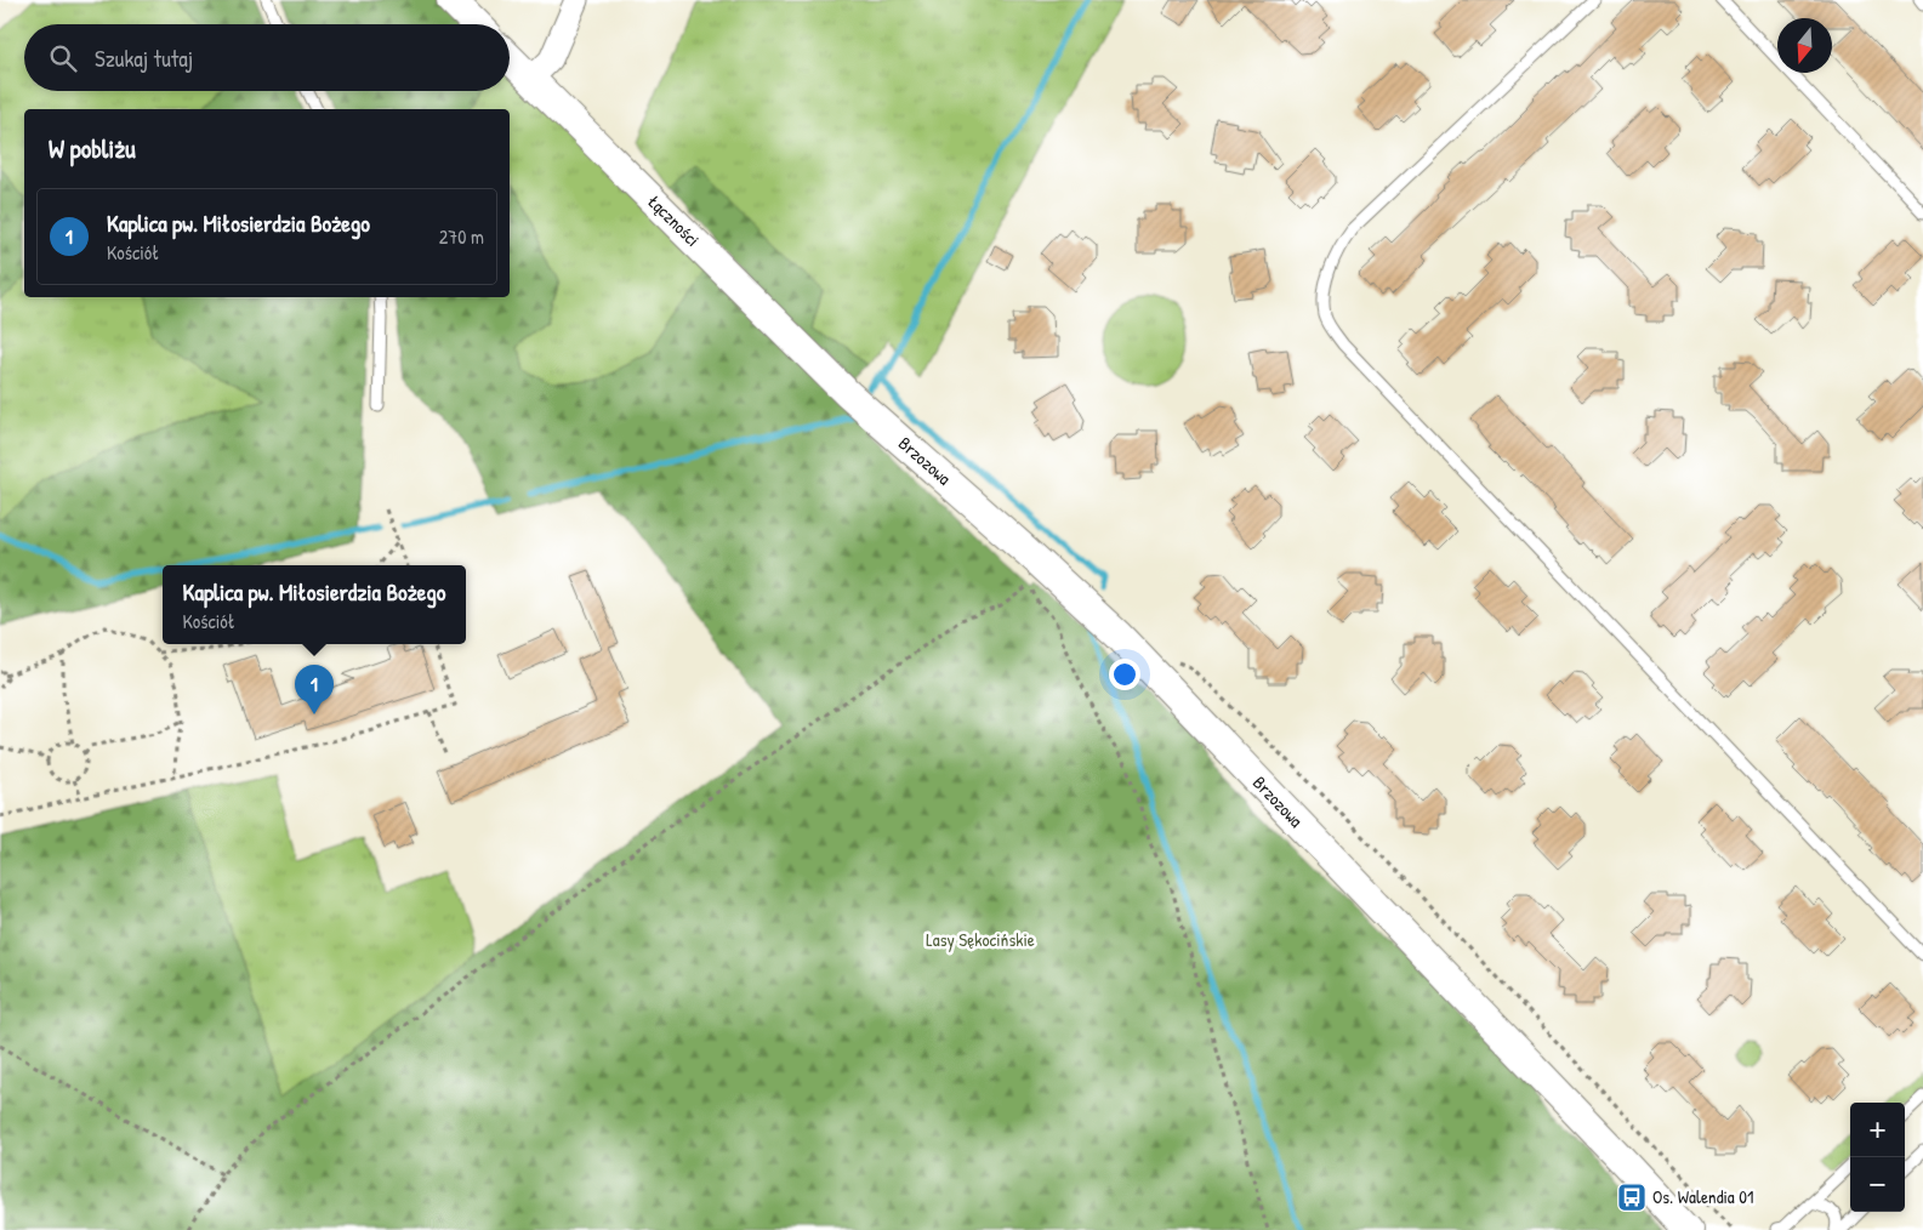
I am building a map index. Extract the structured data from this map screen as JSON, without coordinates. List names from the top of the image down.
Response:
{
  "streets": {
    "street": ["Łączności", "Brzozowa"]
  },
  "crossings": [
    ["Łączności", "Brzozowa"]
  ],
  "parks": ["Lasy Sękocińskie"],
  "places": {
    "bus stop": ["Os. Walendia 01"]
  },
  "north": "bottom",
  "page": {
    "search": "Szukaj tutaj",
    "heading": "W pobliżu",
    "list": [
      {
        "mark": "1",
        "name": "Kaplica pw. Miłosierdzia Bożego",
        "note": "Kościół",
        "value": "270 m"
      }
    ],
    "popup": ["Kaplica pw. Miłosierdzia Bożego", "Kościół"],
    "pins": "1",
    "map_buttons": ["+", "−"]
  }
}
